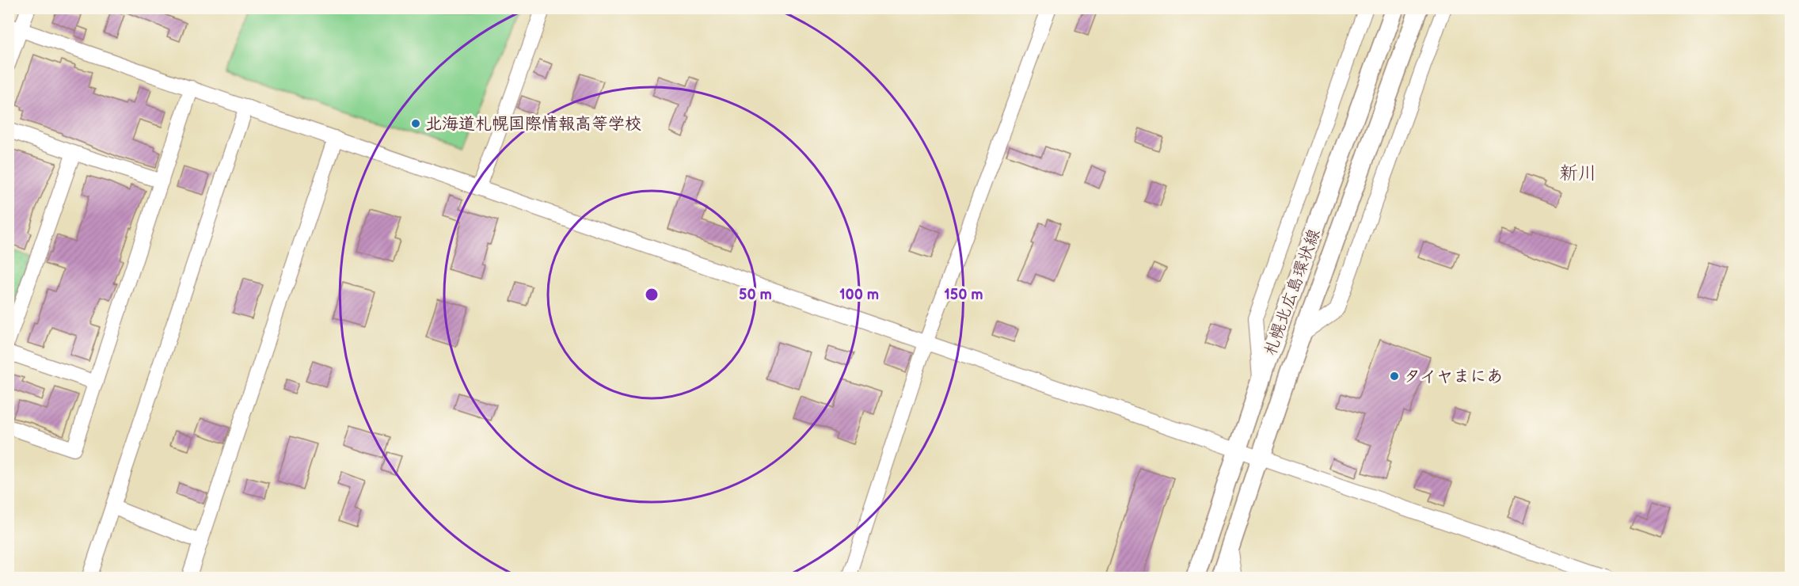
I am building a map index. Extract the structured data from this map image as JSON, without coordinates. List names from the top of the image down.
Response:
{
  "streets": {
    "main road": ["札幌北広島環状線"]
  },
  "districts": ["新川"],
  "places": ["北海道札幌国際情報高等学校", "タイヤまにあ"],
  "rings": ["50 m", "100 m", "150 m"]
}
